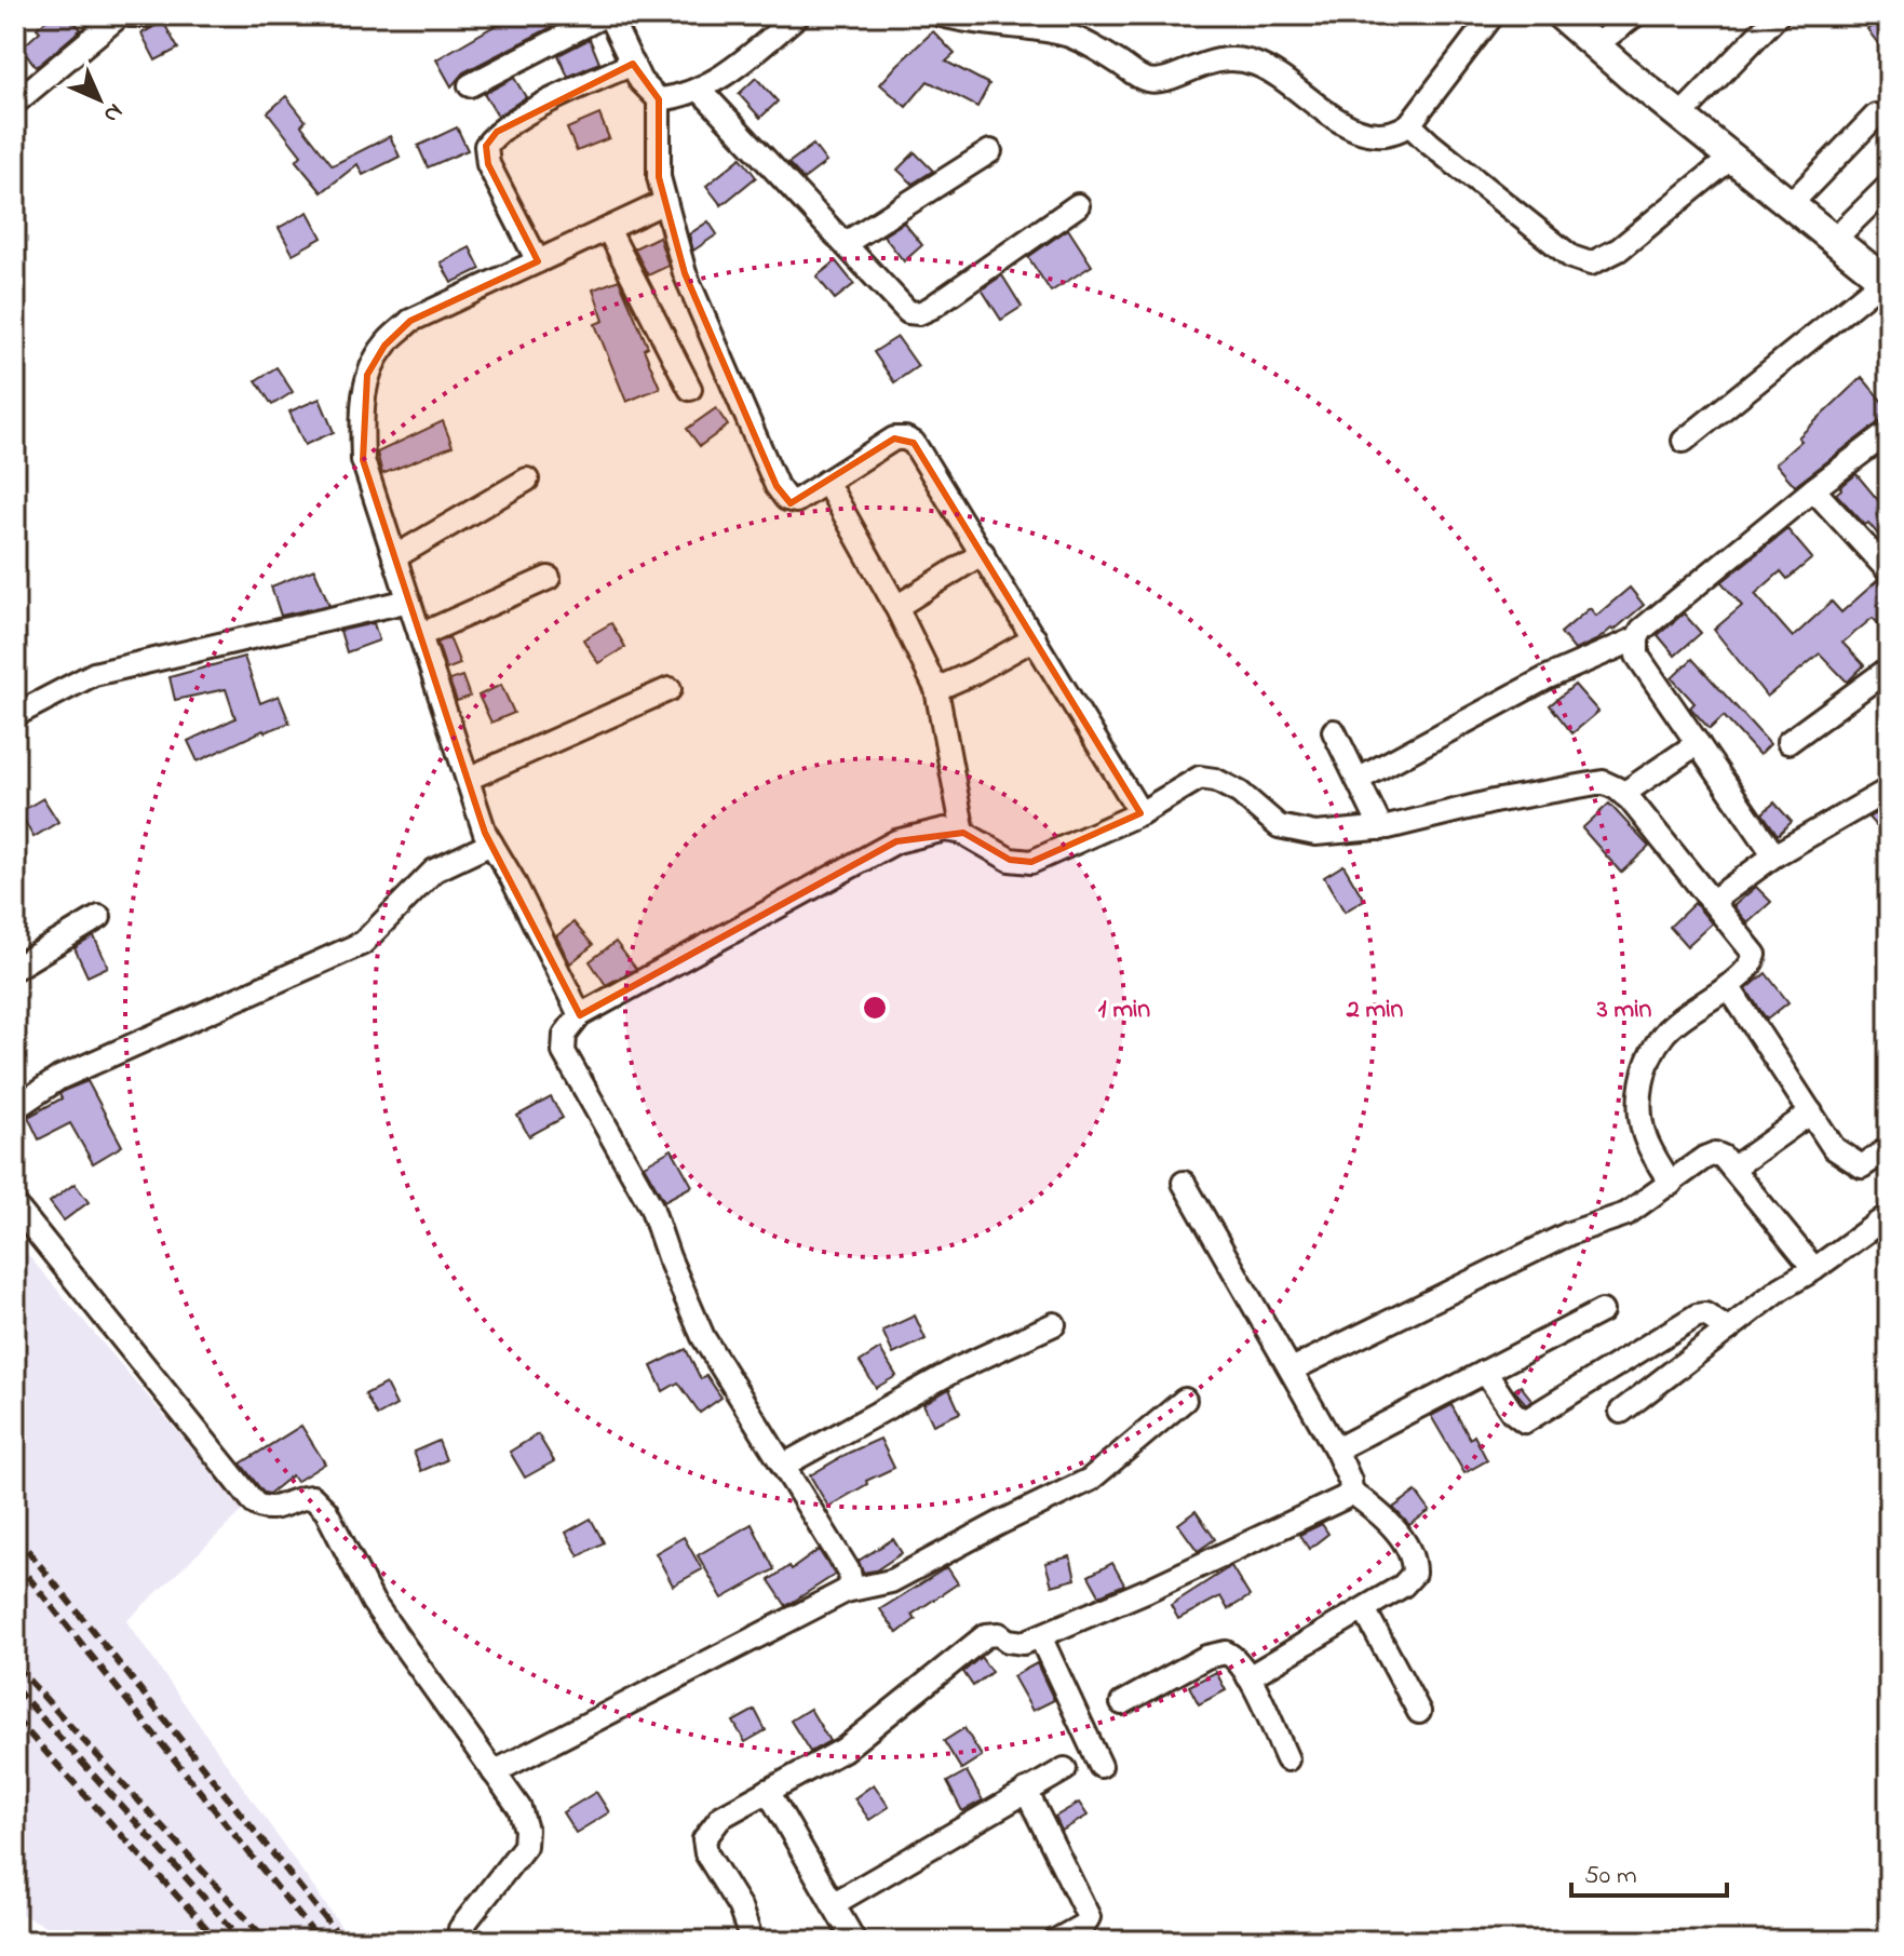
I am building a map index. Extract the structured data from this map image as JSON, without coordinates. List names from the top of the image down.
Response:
{
  "scale_bar": "50 m",
  "north": "bottom right",
  "rings": ["1 min", "2 min", "3 min"]
}
